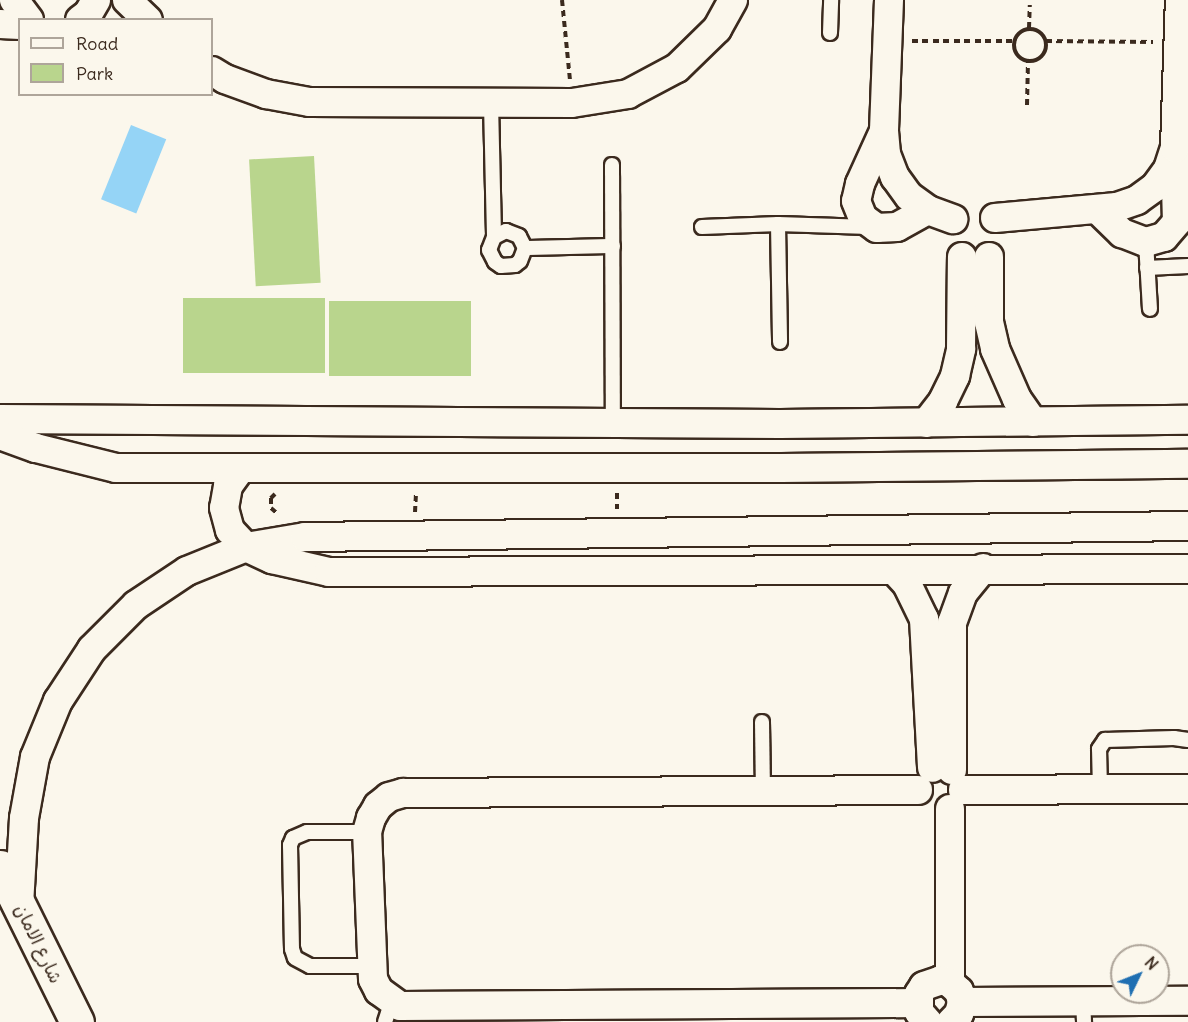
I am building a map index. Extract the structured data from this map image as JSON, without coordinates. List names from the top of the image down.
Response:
{
  "streets": {
    "street": ["شارع الامان"]
  },
  "legend": ["Road", "Park"],
  "north": "top right"
}
